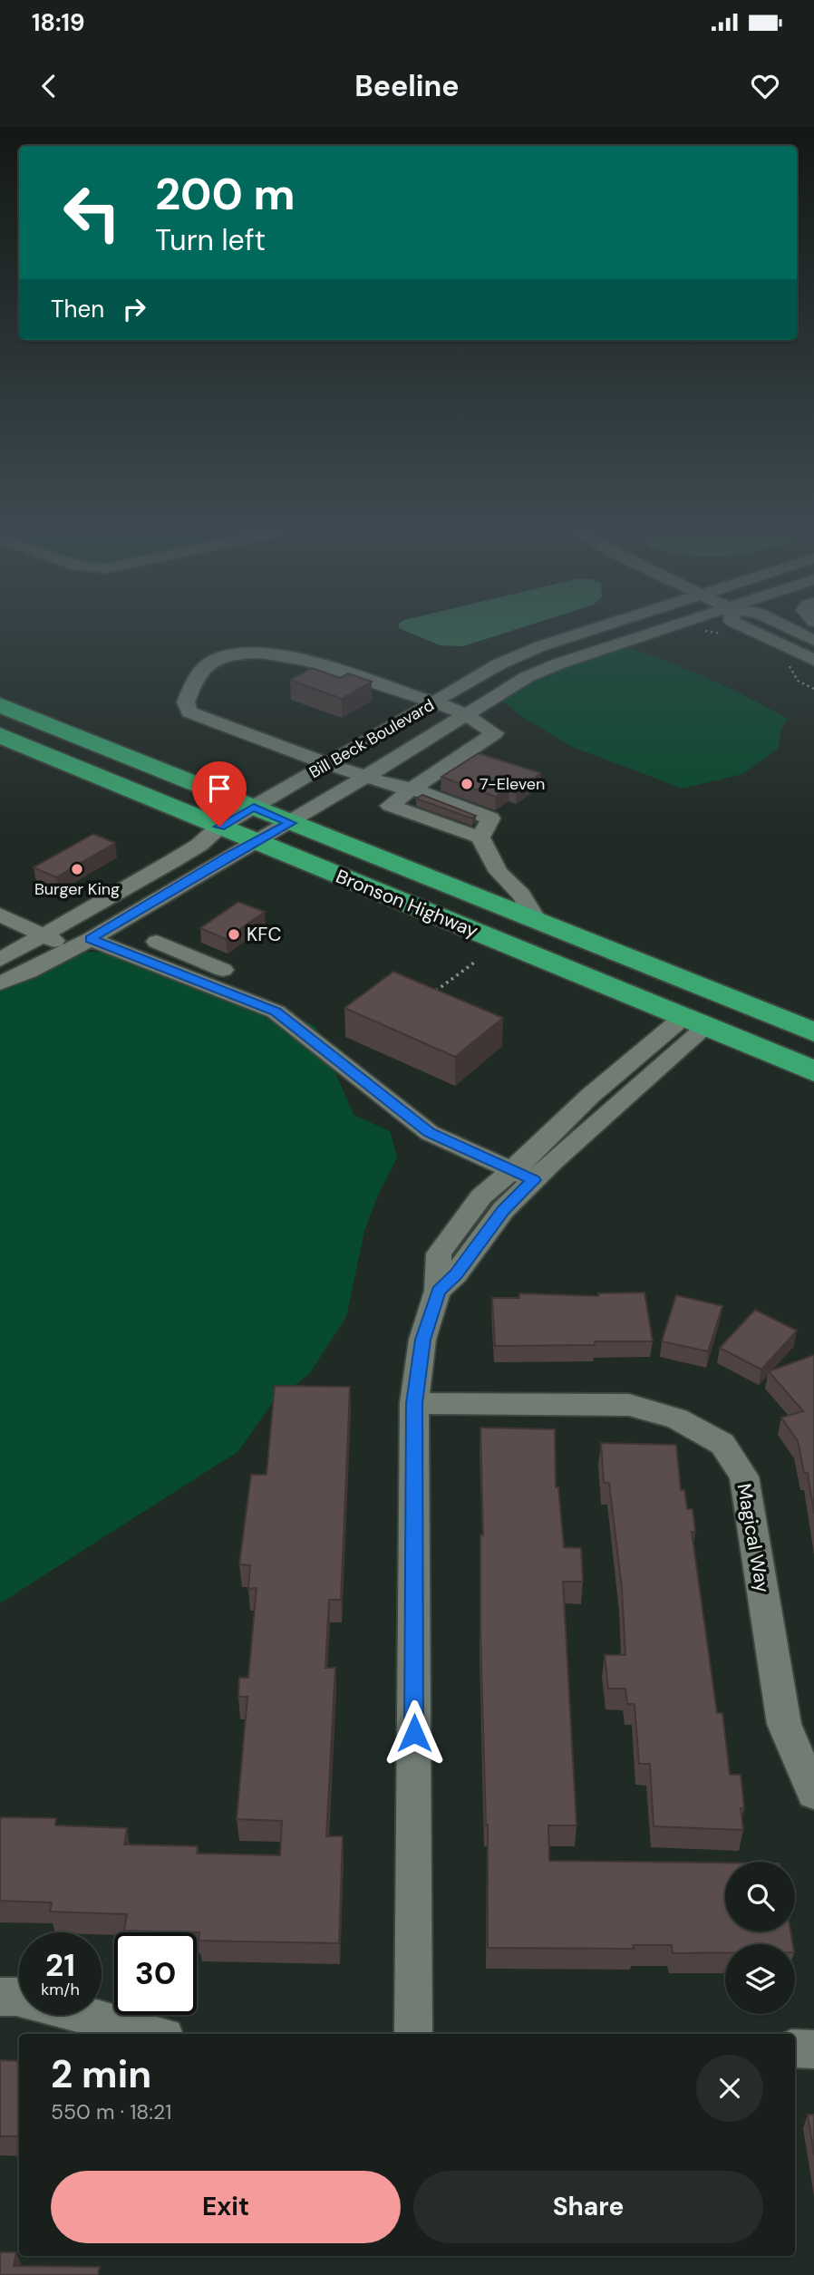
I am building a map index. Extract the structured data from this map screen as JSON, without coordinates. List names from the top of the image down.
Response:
{
  "streets": {
    "highway": ["Bronson Highway"],
    "street": ["Bill Beck Boulevard", "Magical Way"]
  },
  "crossings": [
    ["Bill Beck Boulevard", "Bronson Highway"]
  ],
  "places": ["7-Eleven", "Burger King", "KFC"],
  "page": {
    "status": "18:19",
    "header": "Beeline",
    "turn": ["200 m", "Turn left"],
    "then": "Then",
    "speed": "21 km/h",
    "limit": "30",
    "heading": ["2 min", "550 m · 18:21"],
    "buttons": ["Exit", "Share"]
  }
}
